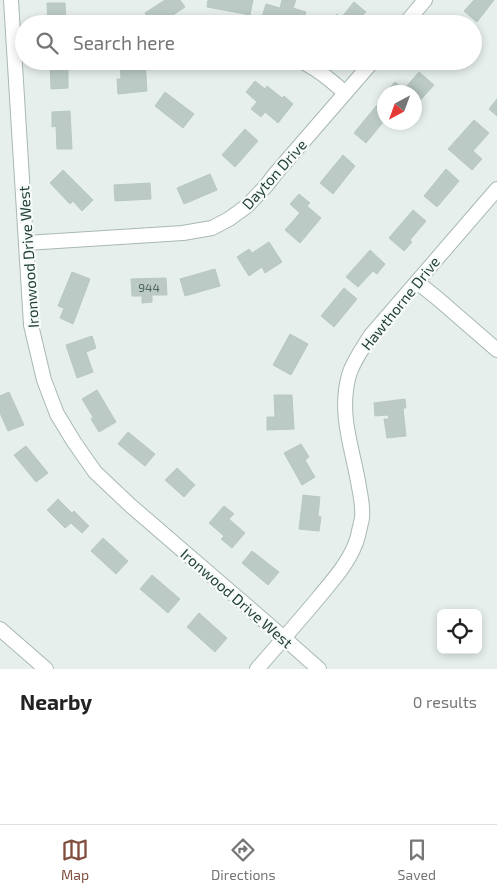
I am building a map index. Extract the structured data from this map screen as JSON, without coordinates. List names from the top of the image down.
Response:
{
  "streets": {
    "street": ["Dayton Drive", "Ironwood Drive West", "Hawthorne Drive"]
  },
  "crossings": [
    ["Dayton Drive", "Ironwood Drive West"],
    ["Ironwood Drive West", "Hawthorne Drive"]
  ],
  "house_numbers": ["944"],
  "north": "bottom left",
  "page": {
    "search": "Search here",
    "heading": ["Nearby", "0 results"],
    "nav": ["Map", "Directions", "Saved"]
  }
}
